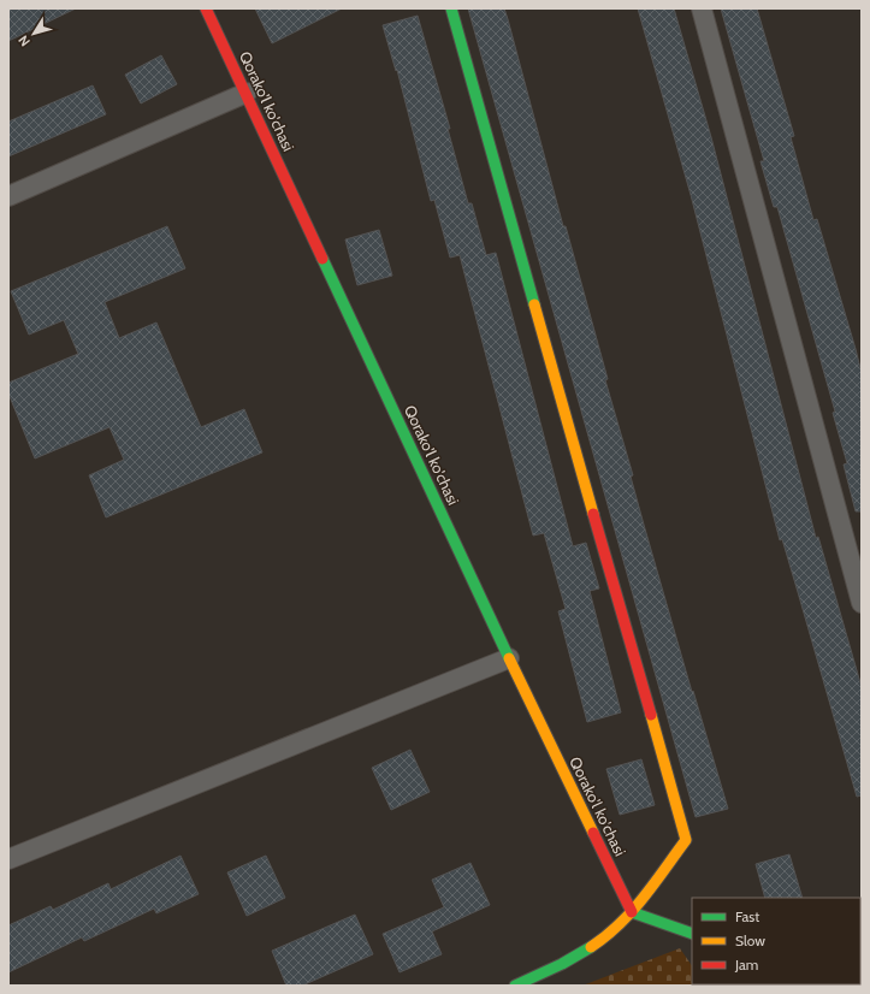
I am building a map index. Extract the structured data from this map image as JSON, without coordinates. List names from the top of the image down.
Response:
{
  "streets": {
    "street": ["Qorako'l ko'chasi"]
  },
  "legend": ["Fast", "Slow", "Jam"],
  "north": "bottom left"
}
